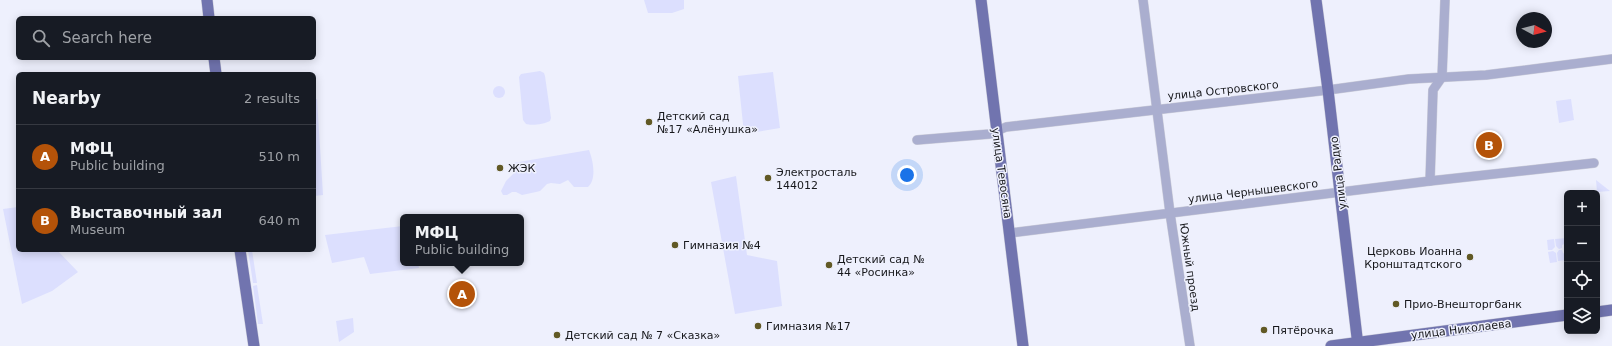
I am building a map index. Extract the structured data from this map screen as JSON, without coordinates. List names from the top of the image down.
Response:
{
  "streets": {
    "main road": ["улица Тевосяна", "улица Радио", "улица Николаева"],
    "street": ["улица Островского", "улица Чернышевского", "Южный проезд"]
  },
  "crossings": [
    ["улица Островского", "улица Тевосяна"],
    ["улица Островского", "улица Радио"],
    ["улица Островского", "Южный проезд"],
    ["улица Тевосяна", "улица Чернышевского"],
    ["улица Радио", "улица Чернышевского"],
    ["улица Радио", "улица Николаева"],
    ["улица Чернышевского", "Южный проезд"]
  ],
  "places": [
    "Детский сад №17 «Алёнушка»",
    "ЖЭК",
    "Электросталь 144012",
    "Гимназия №4",
    "Церковь Иоанна Кронштадтского",
    "Детский сад № 44 «Росинка»",
    "Прио-Внешторгбанк",
    "Гимназия №17",
    "Пятёрочка",
    "Детский сад № 7 «Сказка»"
  ],
  "north": "right",
  "page": {
    "search": "Search here",
    "heading": ["Nearby", "2 results"],
    "list": [
      {
        "mark": "A",
        "name": "МФЦ",
        "note": "Public building",
        "value": "510 m"
      },
      {
        "mark": "B",
        "name": "Выставочный зал",
        "note": "Museum",
        "value": "640 m"
      }
    ],
    "pins": ["B", "A"],
    "map_buttons": ["+", "−"],
    "popup": ["МФЦ", "Public building"]
  }
}
